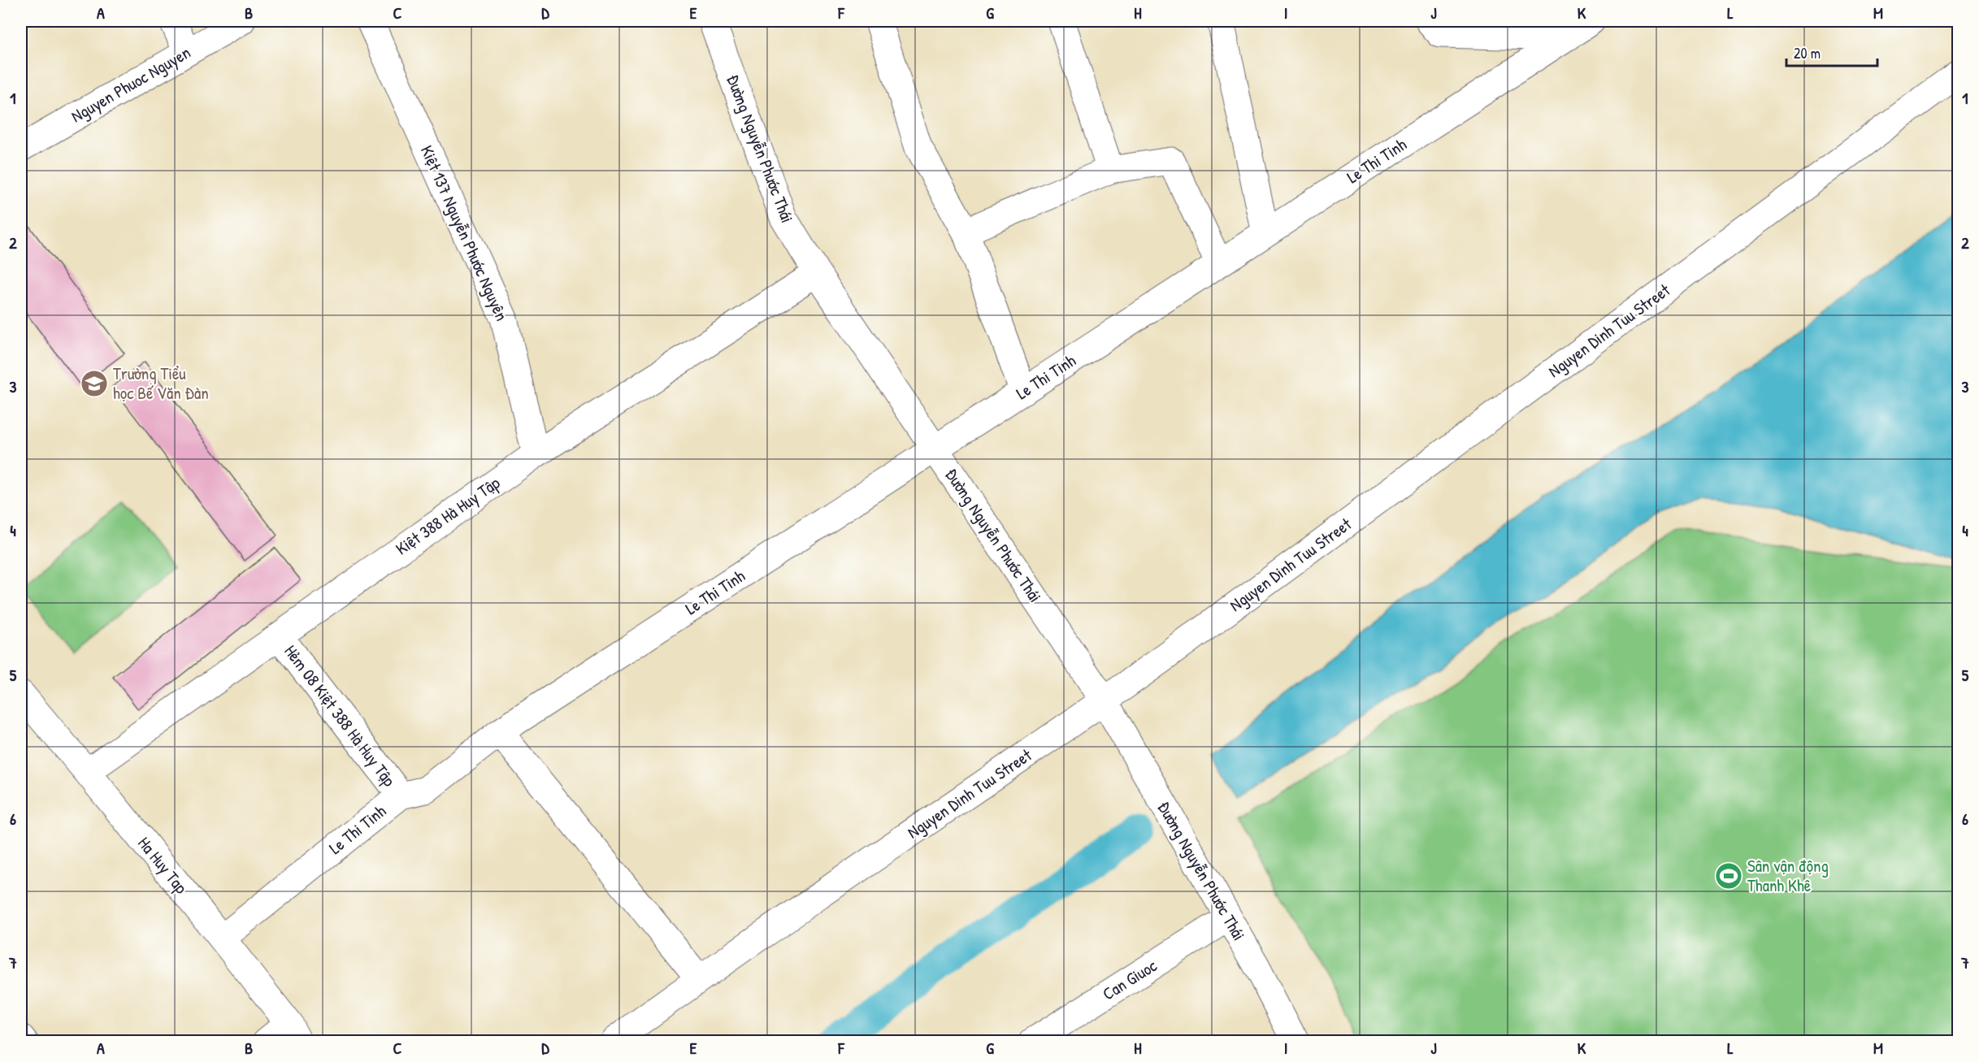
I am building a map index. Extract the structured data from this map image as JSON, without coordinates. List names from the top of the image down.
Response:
{
  "streets": {
    "street": [
      "Nguyen Phuoc Nguyen",
      "Đường Nguyễn Phước Thái",
      "Le Thi Tinh",
      "Kiệt 137 Nguyễn Phước Nguyên",
      "Nguyen Dinh Tuu Street",
      "Kiệt 388 Hà Huy Tập",
      "Hẻm 08 Kiệt 388 Hà Huy Tập",
      "Ha Huy Tap",
      "Can Giuoc"
    ]
  },
  "crossings": [
    ["Đường Nguyễn Phước Thái", "Le Thi Tinh"],
    ["Đường Nguyễn Phước Thái", "Nguyen Dinh Tuu Street"],
    ["Đường Nguyễn Phước Thái", "Kiệt 388 Hà Huy Tập"],
    ["Đường Nguyễn Phước Thái", "Can Giuoc"],
    ["Le Thi Tinh", "Hẻm 08 Kiệt 388 Hà Huy Tập"],
    ["Le Thi Tinh", "Ha Huy Tap"],
    ["Kiệt 137 Nguyễn Phước Nguyên", "Kiệt 388 Hà Huy Tập"],
    ["Kiệt 388 Hà Huy Tập", "Hẻm 08 Kiệt 388 Hà Huy Tập"],
    ["Kiệt 388 Hà Huy Tập", "Ha Huy Tap"]
  ],
  "places": {
    "school or university": ["Trường Tiểu học Bế Văn Đàn"],
    "sports": ["Sân vận động Thanh Khê"]
  },
  "scale_bar": "20 m",
  "grid": {
    "columns": [
      "A",
      "B",
      "C",
      "D",
      "E",
      "F",
      "G",
      "H",
      "I",
      "J",
      "K",
      "L",
      "M"
    ],
    "rows": [
      "1",
      "2",
      "3",
      "4",
      "5",
      "6",
      "7"
    ]
  }
}
